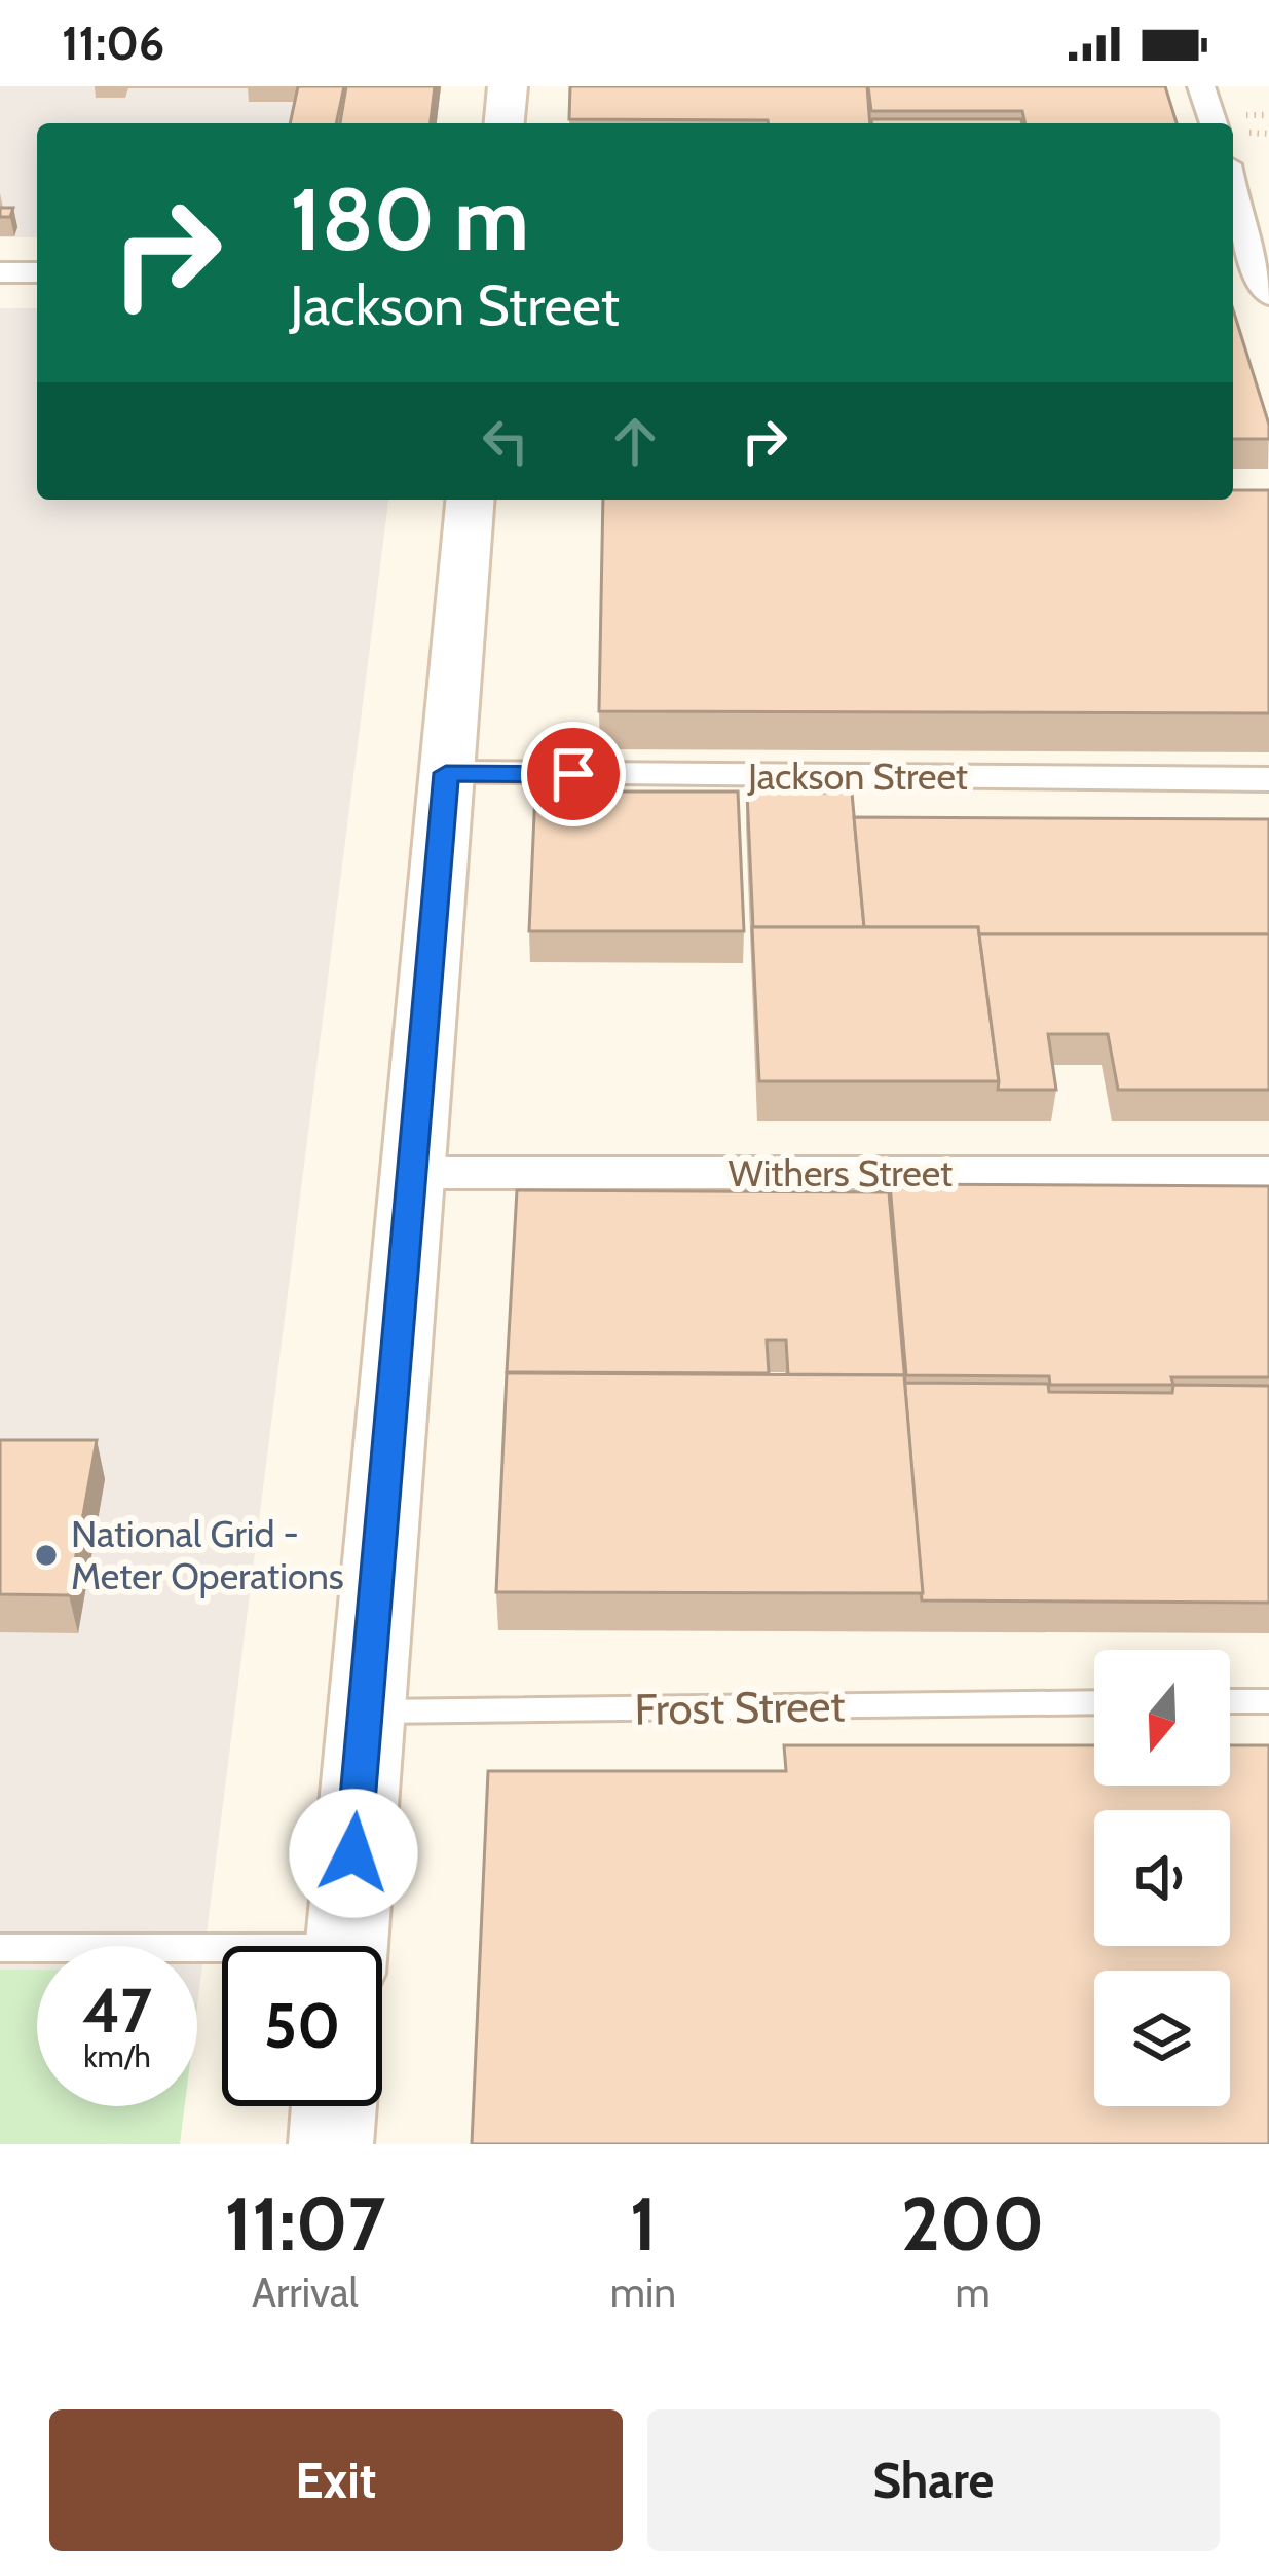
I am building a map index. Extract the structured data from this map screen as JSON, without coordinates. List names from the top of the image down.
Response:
{
  "streets": {
    "street": ["Jackson Street", "Withers Street"],
    "lane": ["Frost Street"]
  },
  "places": ["National Grid - Meter Operations"],
  "north": "bottom",
  "page": {
    "status": "11:06",
    "turn": ["180 m", "Jackson Street"],
    "speed": "47 km/h",
    "limit": "50",
    "eta": [
      "11:07",
      "Arrival",
      "1",
      "min",
      "200",
      "m"
    ],
    "buttons": ["Exit", "Share"]
  }
}
